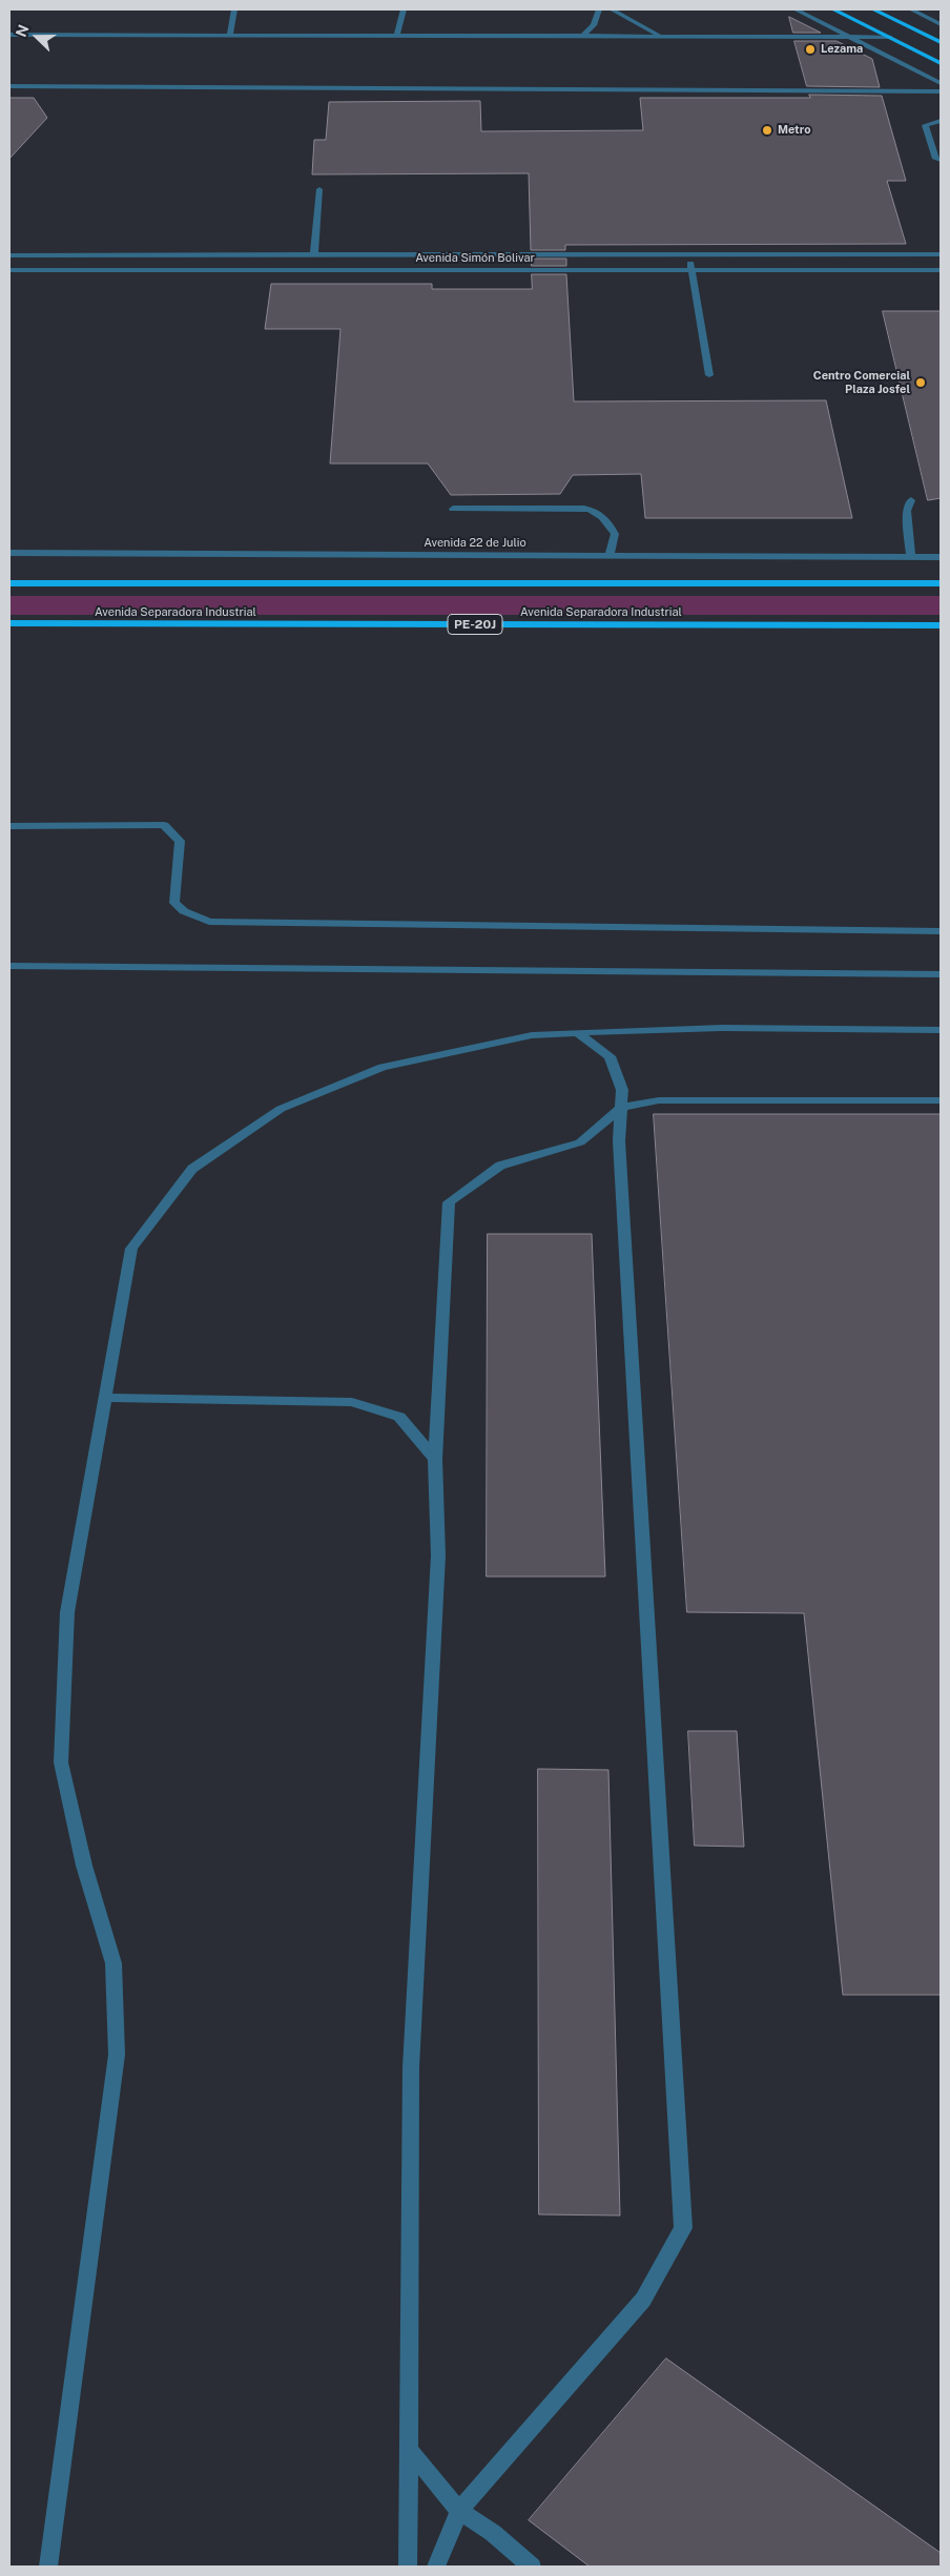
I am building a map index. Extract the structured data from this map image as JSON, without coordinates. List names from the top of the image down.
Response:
{
  "streets": {
    "main road": ["Avenida Separadora Industrial", "PE-20J"],
    "street": ["Avenida Simón Bolivar", "Avenida 22 de Julio"]
  },
  "places": ["Lezama", "Metro", "Centro Comercial Plaza Josfel"],
  "north": "left"
}
